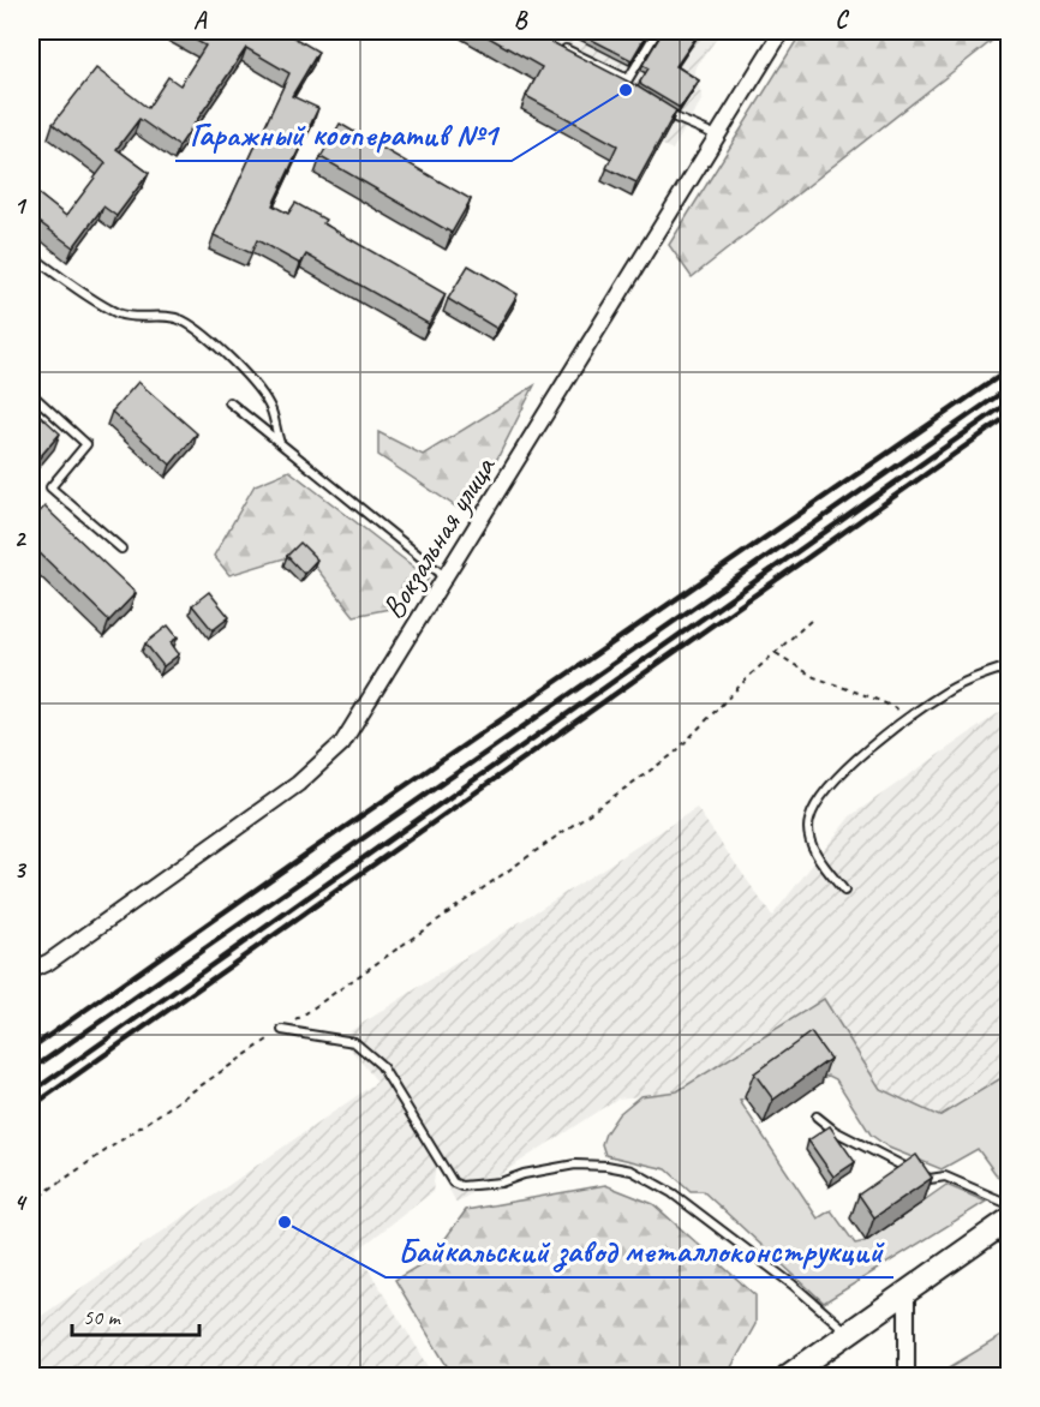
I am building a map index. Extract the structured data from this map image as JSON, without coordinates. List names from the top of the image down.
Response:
{
  "streets": {
    "street": ["Вокзальная улица"]
  },
  "places": ["Гаражный кооператив №1", "Байкальский завод металлоконструкций"],
  "scale_bar": "50 m",
  "grid": {
    "columns": ["A", "B", "C"],
    "rows": [
      "1",
      "2",
      "3",
      "4"
    ]
  }
}
